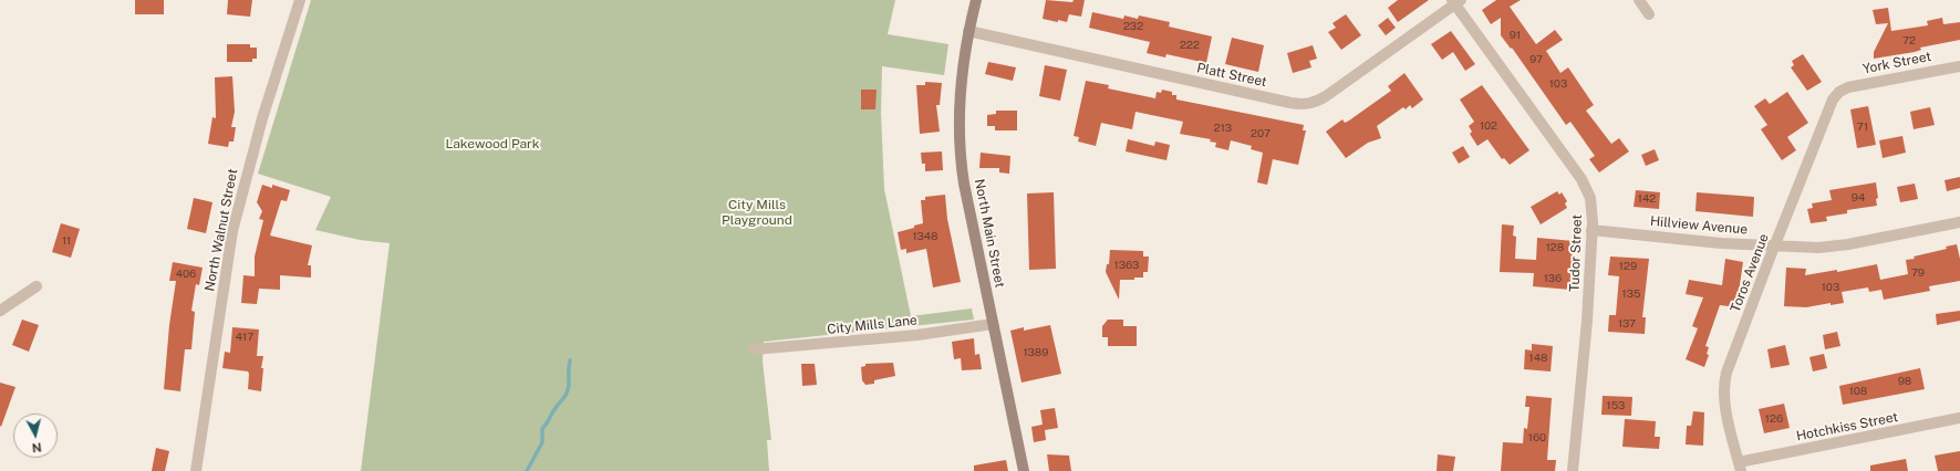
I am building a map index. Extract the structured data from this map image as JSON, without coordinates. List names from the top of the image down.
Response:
{
  "streets": {
    "main road": ["North Main Street"],
    "street": [
      "York Street",
      "Platt Street",
      "Hillview Avenue",
      "North Walnut Street",
      "Tudor Street",
      "Toros Avenue",
      "City Mills Lane",
      "Hotchkiss Street"
    ]
  },
  "crossings": [
    ["York Street", "Toros Avenue"],
    ["Platt Street", "North Main Street"],
    ["Platt Street", "Tudor Street"],
    ["Hillview Avenue", "Tudor Street"],
    ["Hillview Avenue", "Toros Avenue"],
    ["North Main Street", "City Mills Lane"],
    ["Toros Avenue", "Hotchkiss Street"]
  ],
  "parks": ["Lakewood Park", "City Mills Playground"],
  "house_numbers": [
    "232",
    "91",
    "72",
    "222",
    "97",
    "103",
    "102",
    "71",
    "213",
    "207",
    "94",
    "142",
    "1348",
    "11",
    "128",
    "1363",
    "129",
    "79",
    "406",
    "136",
    "103",
    "135",
    "137",
    "417",
    "1389",
    "148",
    "98",
    "108",
    "153",
    "126",
    "160"
  ],
  "north": "bottom"
}
